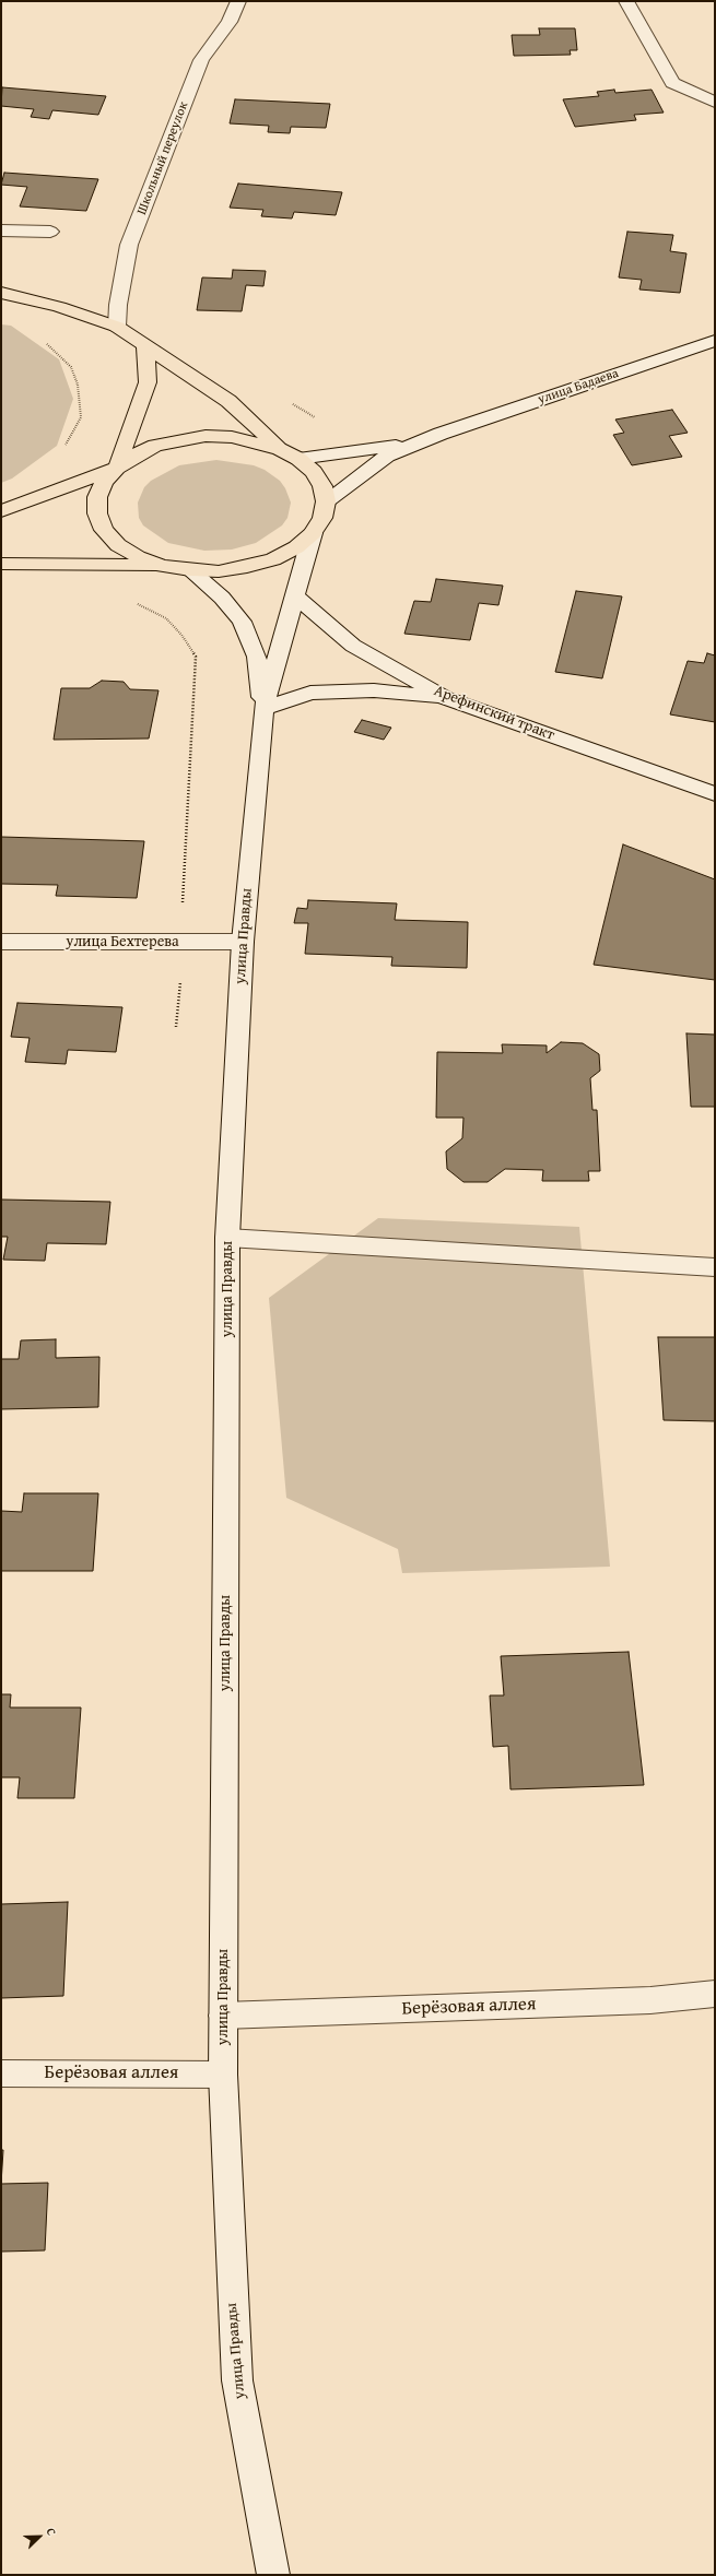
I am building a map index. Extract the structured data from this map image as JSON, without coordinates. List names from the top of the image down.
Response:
{
  "streets": {
    "street": [
      "Школьный переулок",
      "улица Бадаева",
      "Арефинский тракт",
      "улица Правды",
      "улица Бехтерева",
      "Берёзовая аллея"
    ]
  },
  "crossings": [
    ["Арефинский тракт", "улица Правды"],
    ["улица Правды", "улица Бехтерева"],
    ["улица Правды", "Берёзовая аллея"]
  ],
  "north": "top right"
}
